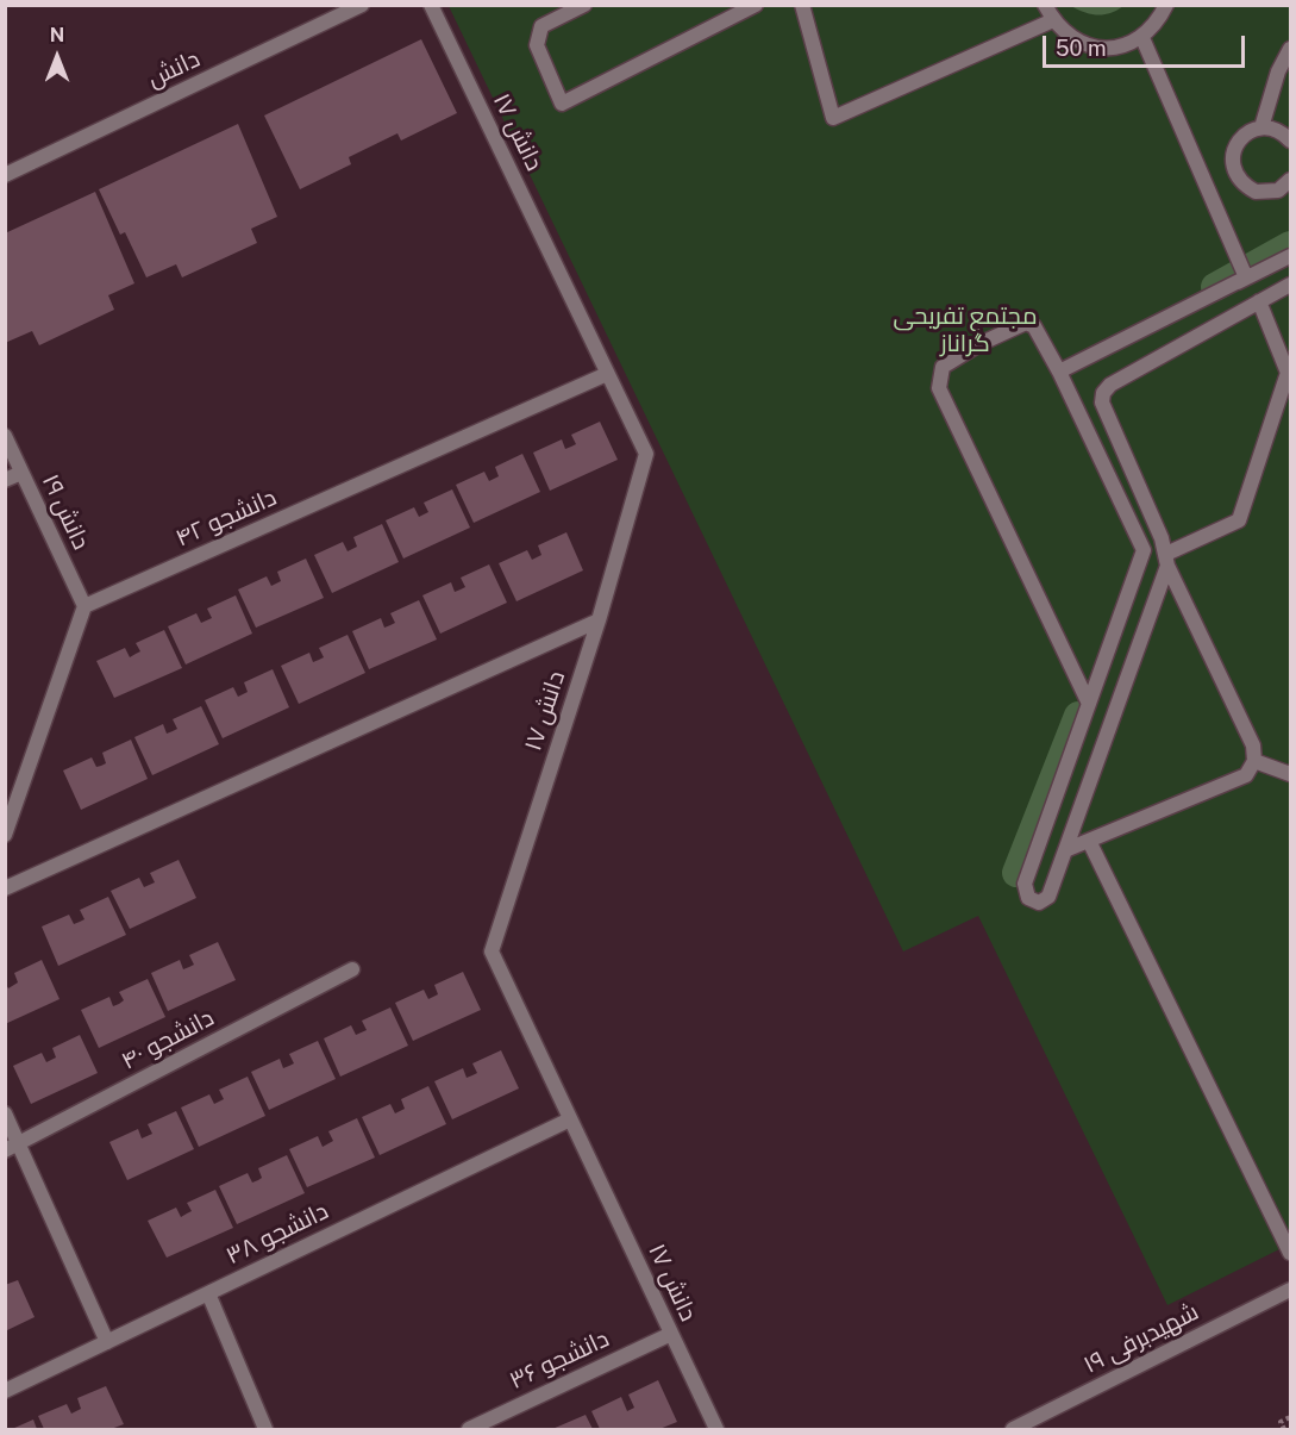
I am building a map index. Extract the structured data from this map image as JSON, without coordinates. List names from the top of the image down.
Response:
{
  "streets": {
    "street": [
      "دانش",
      "دانش ۱۷",
      "دانش ۱۹",
      "دانشجو ۴۲",
      "دانشجو ۴۰",
      "دانشجو ۳۸",
      "شهیدبرفی ۱۹",
      "دانشجو ۳۶"
    ]
  },
  "crossings": [
    ["دانش ۱۷", "دانشجو ۴۲"],
    ["دانش ۱۷", "دانشجو ۳۸"],
    ["دانش ۱۷", "دانشجو ۳۶"],
    ["دانش ۱۹", "دانشجو ۴۲"]
  ],
  "parks": ["مجتمع تفریحی گراناز"],
  "scale_bar": "50 m",
  "north": "top"
}
